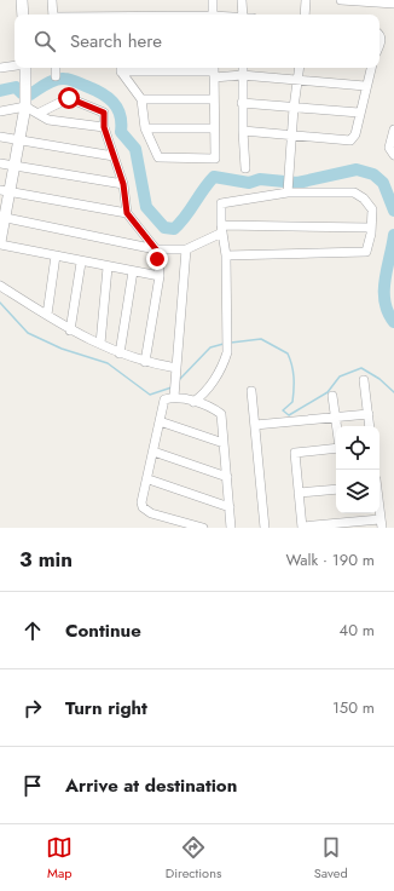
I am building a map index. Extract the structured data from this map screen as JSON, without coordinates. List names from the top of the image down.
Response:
{
  "page": {
    "search": "Search here",
    "heading": ["3 min", "Walk · 190 m"],
    "list": [
      ["Continue", "40 m"],
      ["Turn right", "150 m"],
      "Arrive at destination"
    ],
    "nav": ["Map", "Directions", "Saved"]
  }
}
